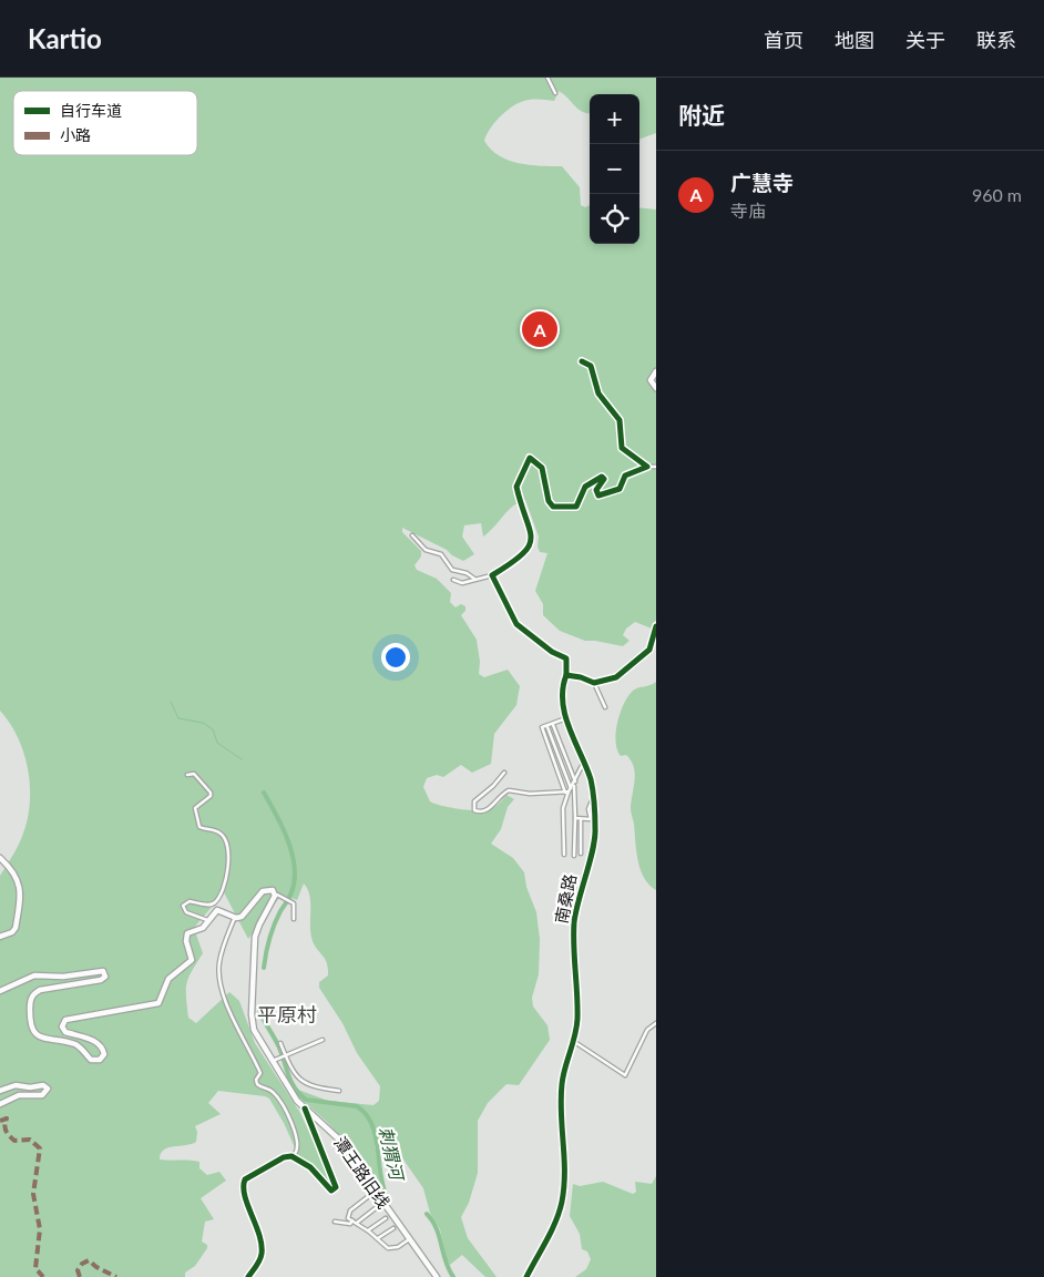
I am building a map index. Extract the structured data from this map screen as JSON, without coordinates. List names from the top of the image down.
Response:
{
  "streets": {
    "main road": ["南桑路", "潭王路旧线"]
  },
  "districts": ["平原村"],
  "water": ["刺猬河"],
  "legend": ["自行车道", "小路"],
  "page": {
    "header": "Kartio",
    "nav": [
      "首页",
      "地图",
      "关于",
      "联系"
    ],
    "heading": "附近",
    "map_buttons": ["+", "−"],
    "list": [
      {
        "mark": "A",
        "name": "广慧寺",
        "note": "寺庙",
        "value": "960 m"
      }
    ],
    "pins": "A"
  }
}
